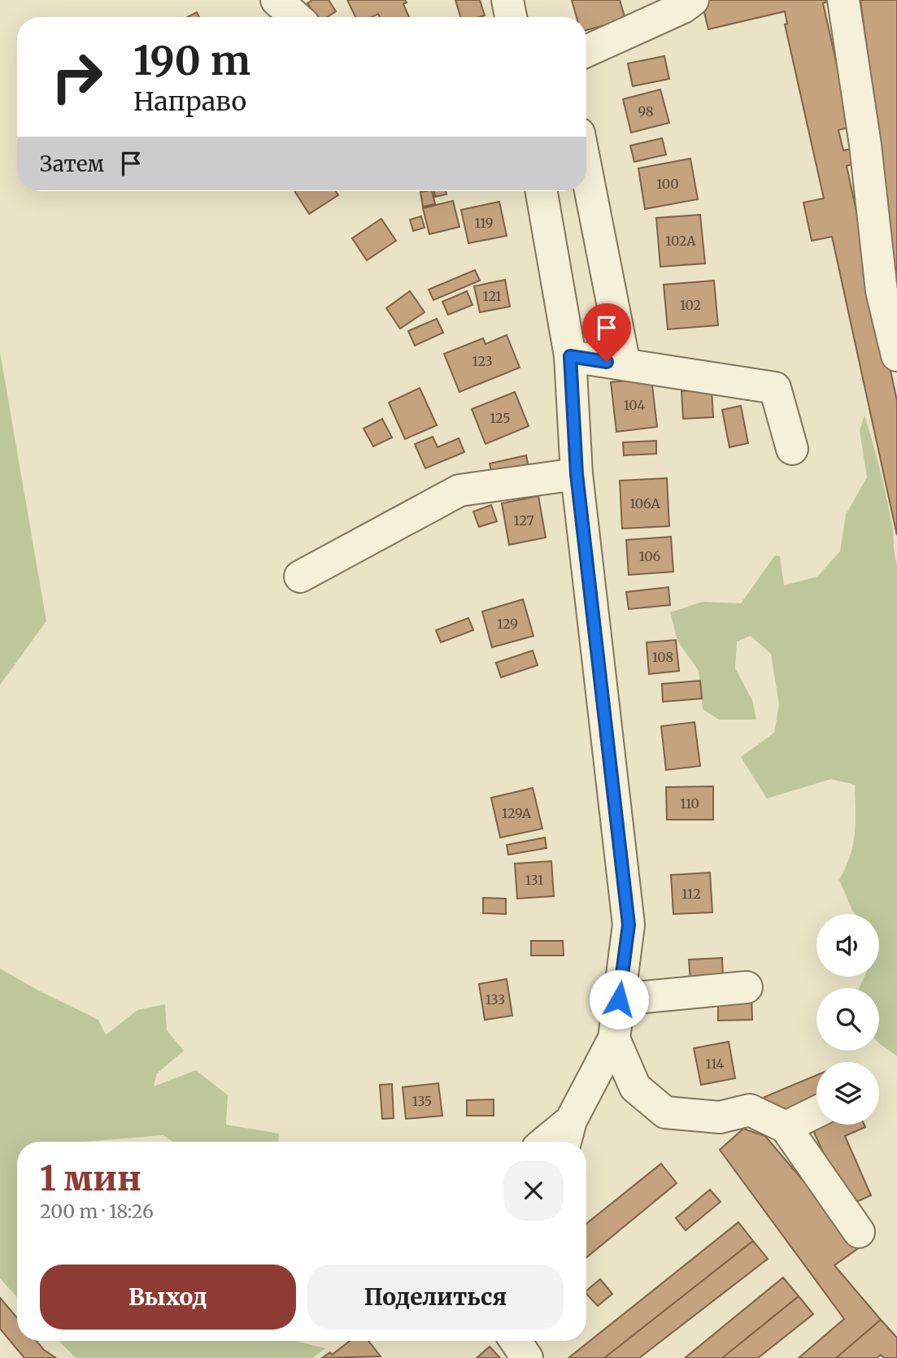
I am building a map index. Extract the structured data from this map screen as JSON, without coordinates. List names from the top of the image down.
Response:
{
  "house_numbers": [
    "98",
    "100",
    "119",
    "102А",
    "121",
    "102",
    "123",
    "104",
    "125",
    "106А",
    "127",
    "106",
    "129",
    "108",
    "110",
    "129А",
    "131",
    "112",
    "133",
    "114",
    "135"
  ],
  "page": {
    "turn": ["190 m", "Направо"],
    "then": "Затем",
    "heading": ["1 мин", "200 m · 18:26"],
    "buttons": ["Выход", "Поделиться"]
  }
}
